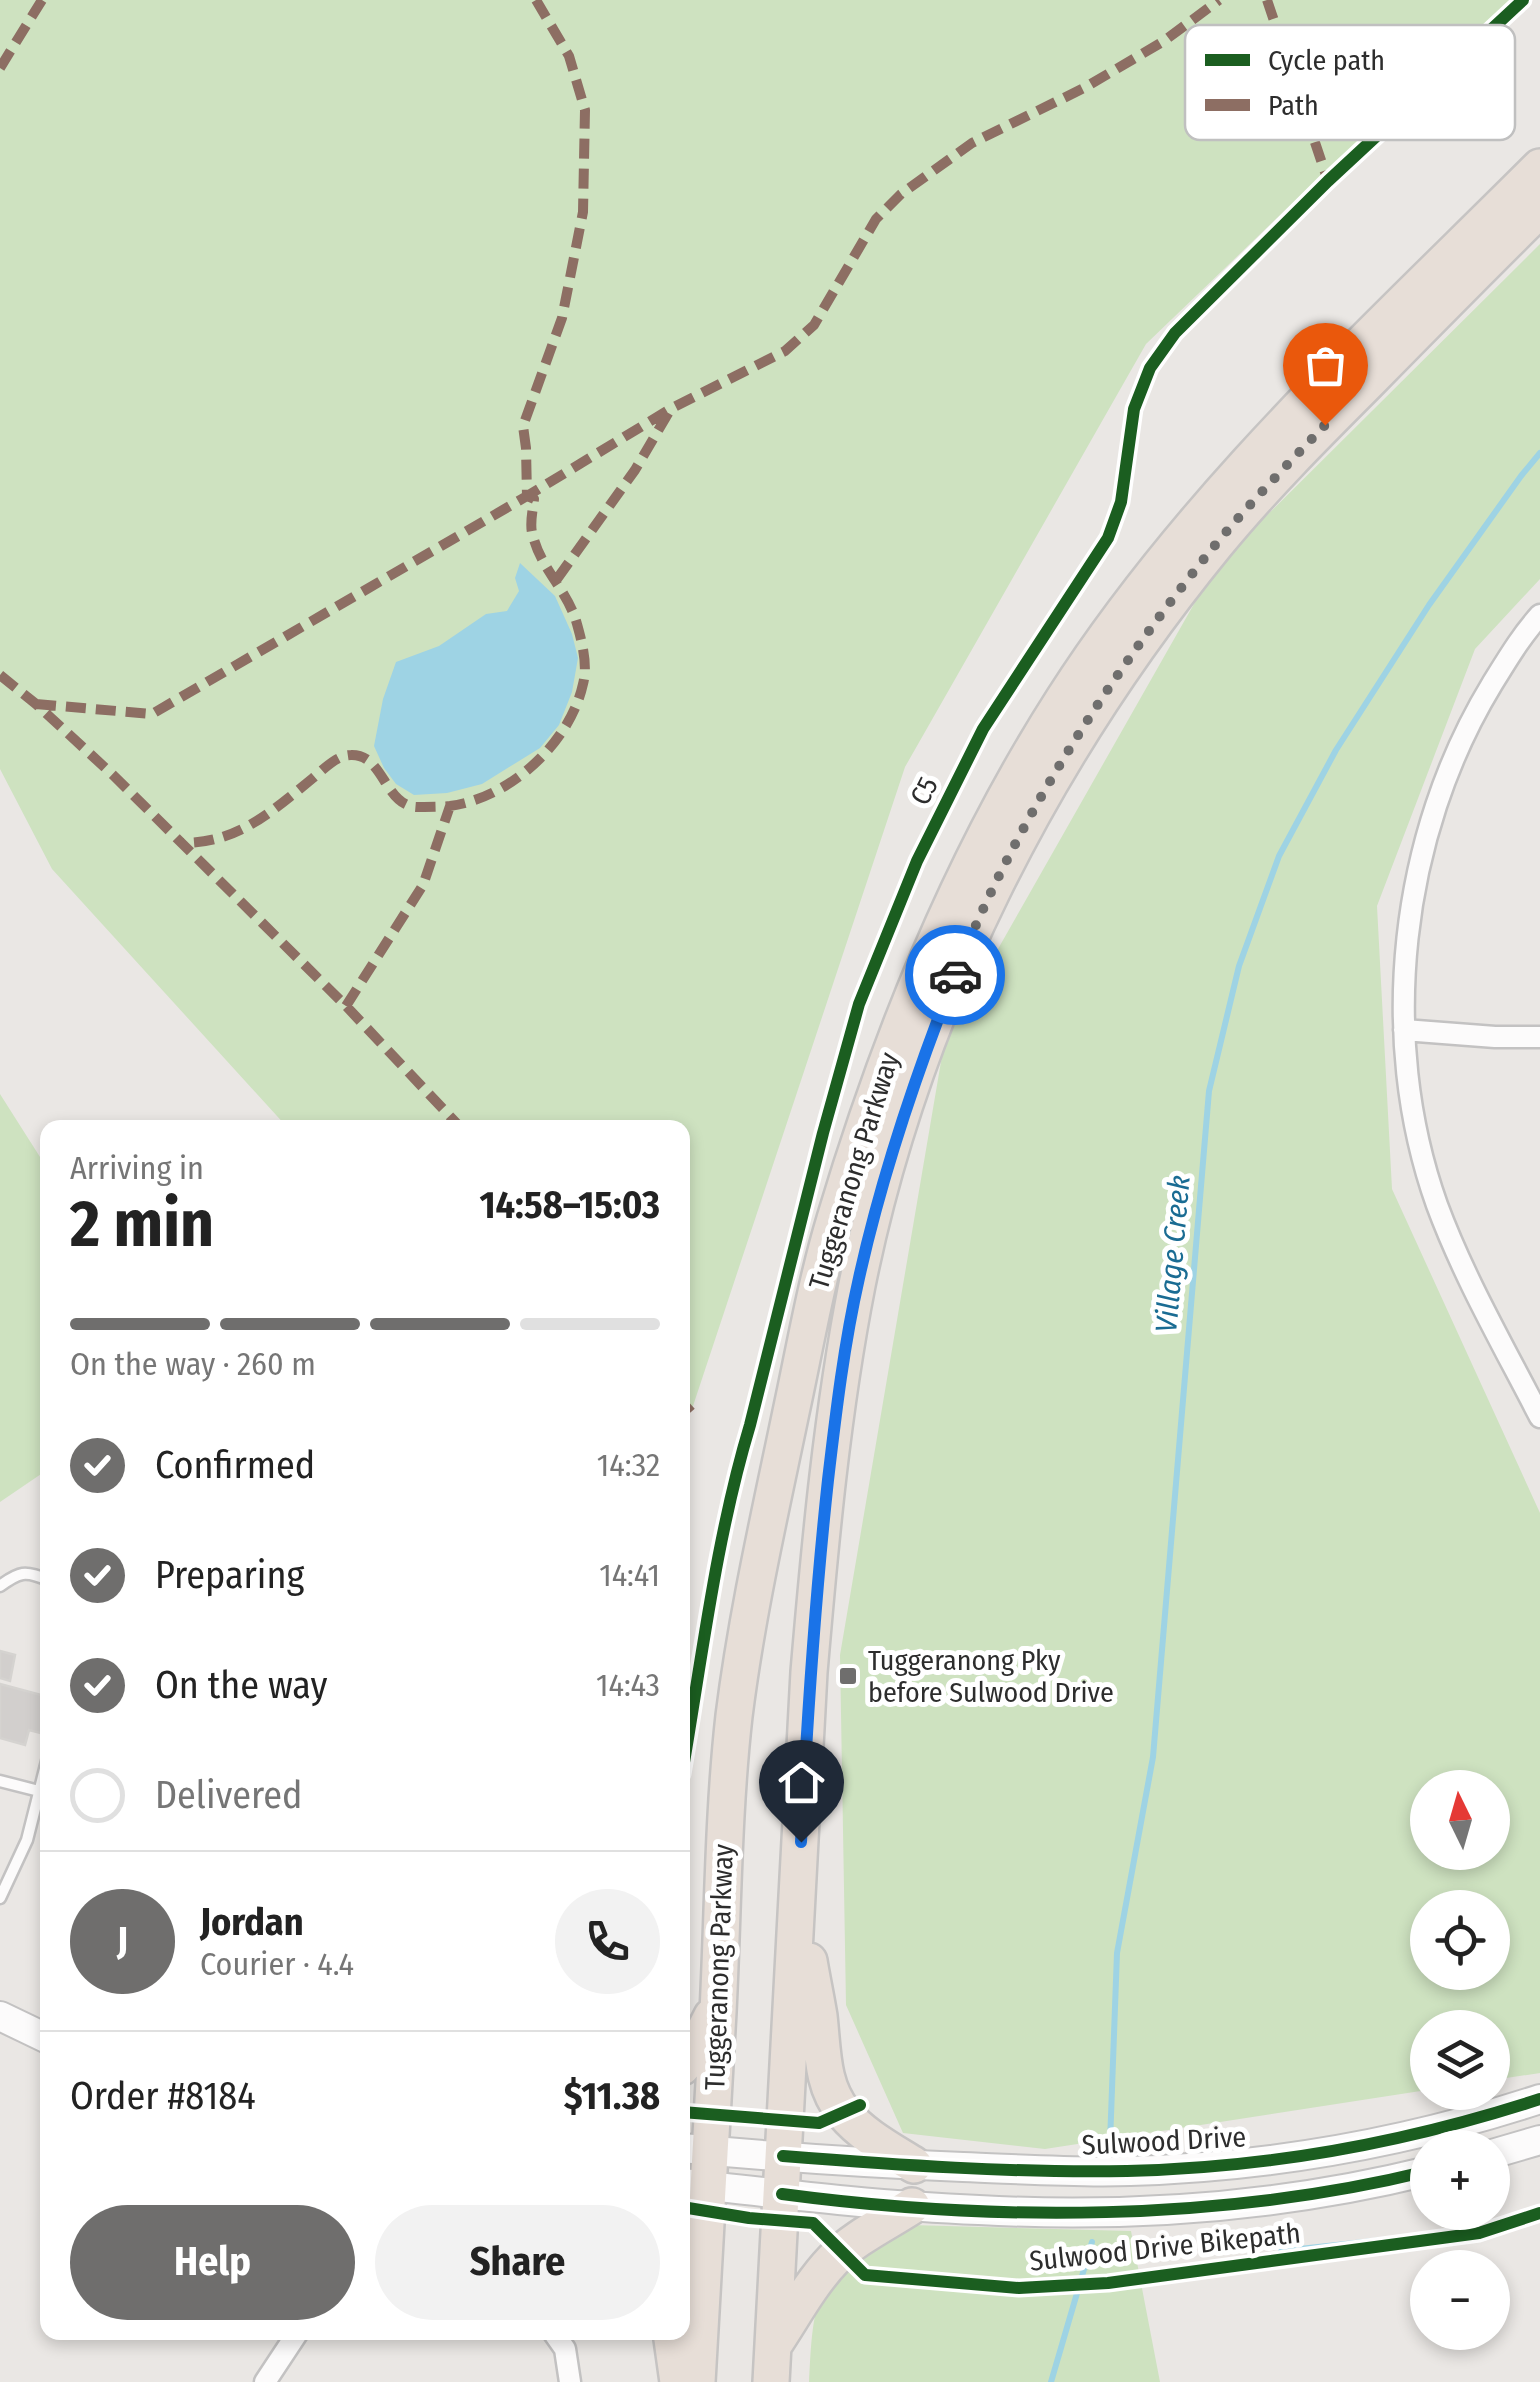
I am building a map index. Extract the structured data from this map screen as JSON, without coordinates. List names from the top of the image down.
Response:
{
  "streets": {
    "highway": ["Tuggeranong Parkway"],
    "main road": ["Sulwood Drive"],
    "cycle path": ["C5", "Sulwood Drive Bikepath"]
  },
  "crossings": [
    ["Tuggeranong Parkway", "Sulwood Drive"]
  ],
  "water": ["Village Creek"],
  "places": {
    "transit": ["Tuggeranong Pky before Sulwood Drive"]
  },
  "legend": ["Cycle path", "Path"],
  "north": "top",
  "page": {
    "heading": ["2 min", "Arriving in", "14:58–15:03"],
    "panel": [
      "Jordan",
      "Courier · 4.4",
      "Order #8184",
      "$11.38"
    ],
    "bar": "On the way · 260 m",
    "list": [
      ["Confirmed", "14:32"],
      ["Preparing", "14:41"],
      ["On the way", "14:43"],
      "Delivered"
    ],
    "map_buttons": ["+", "−"],
    "round": "J",
    "buttons": ["Help", "Share"]
  }
}
